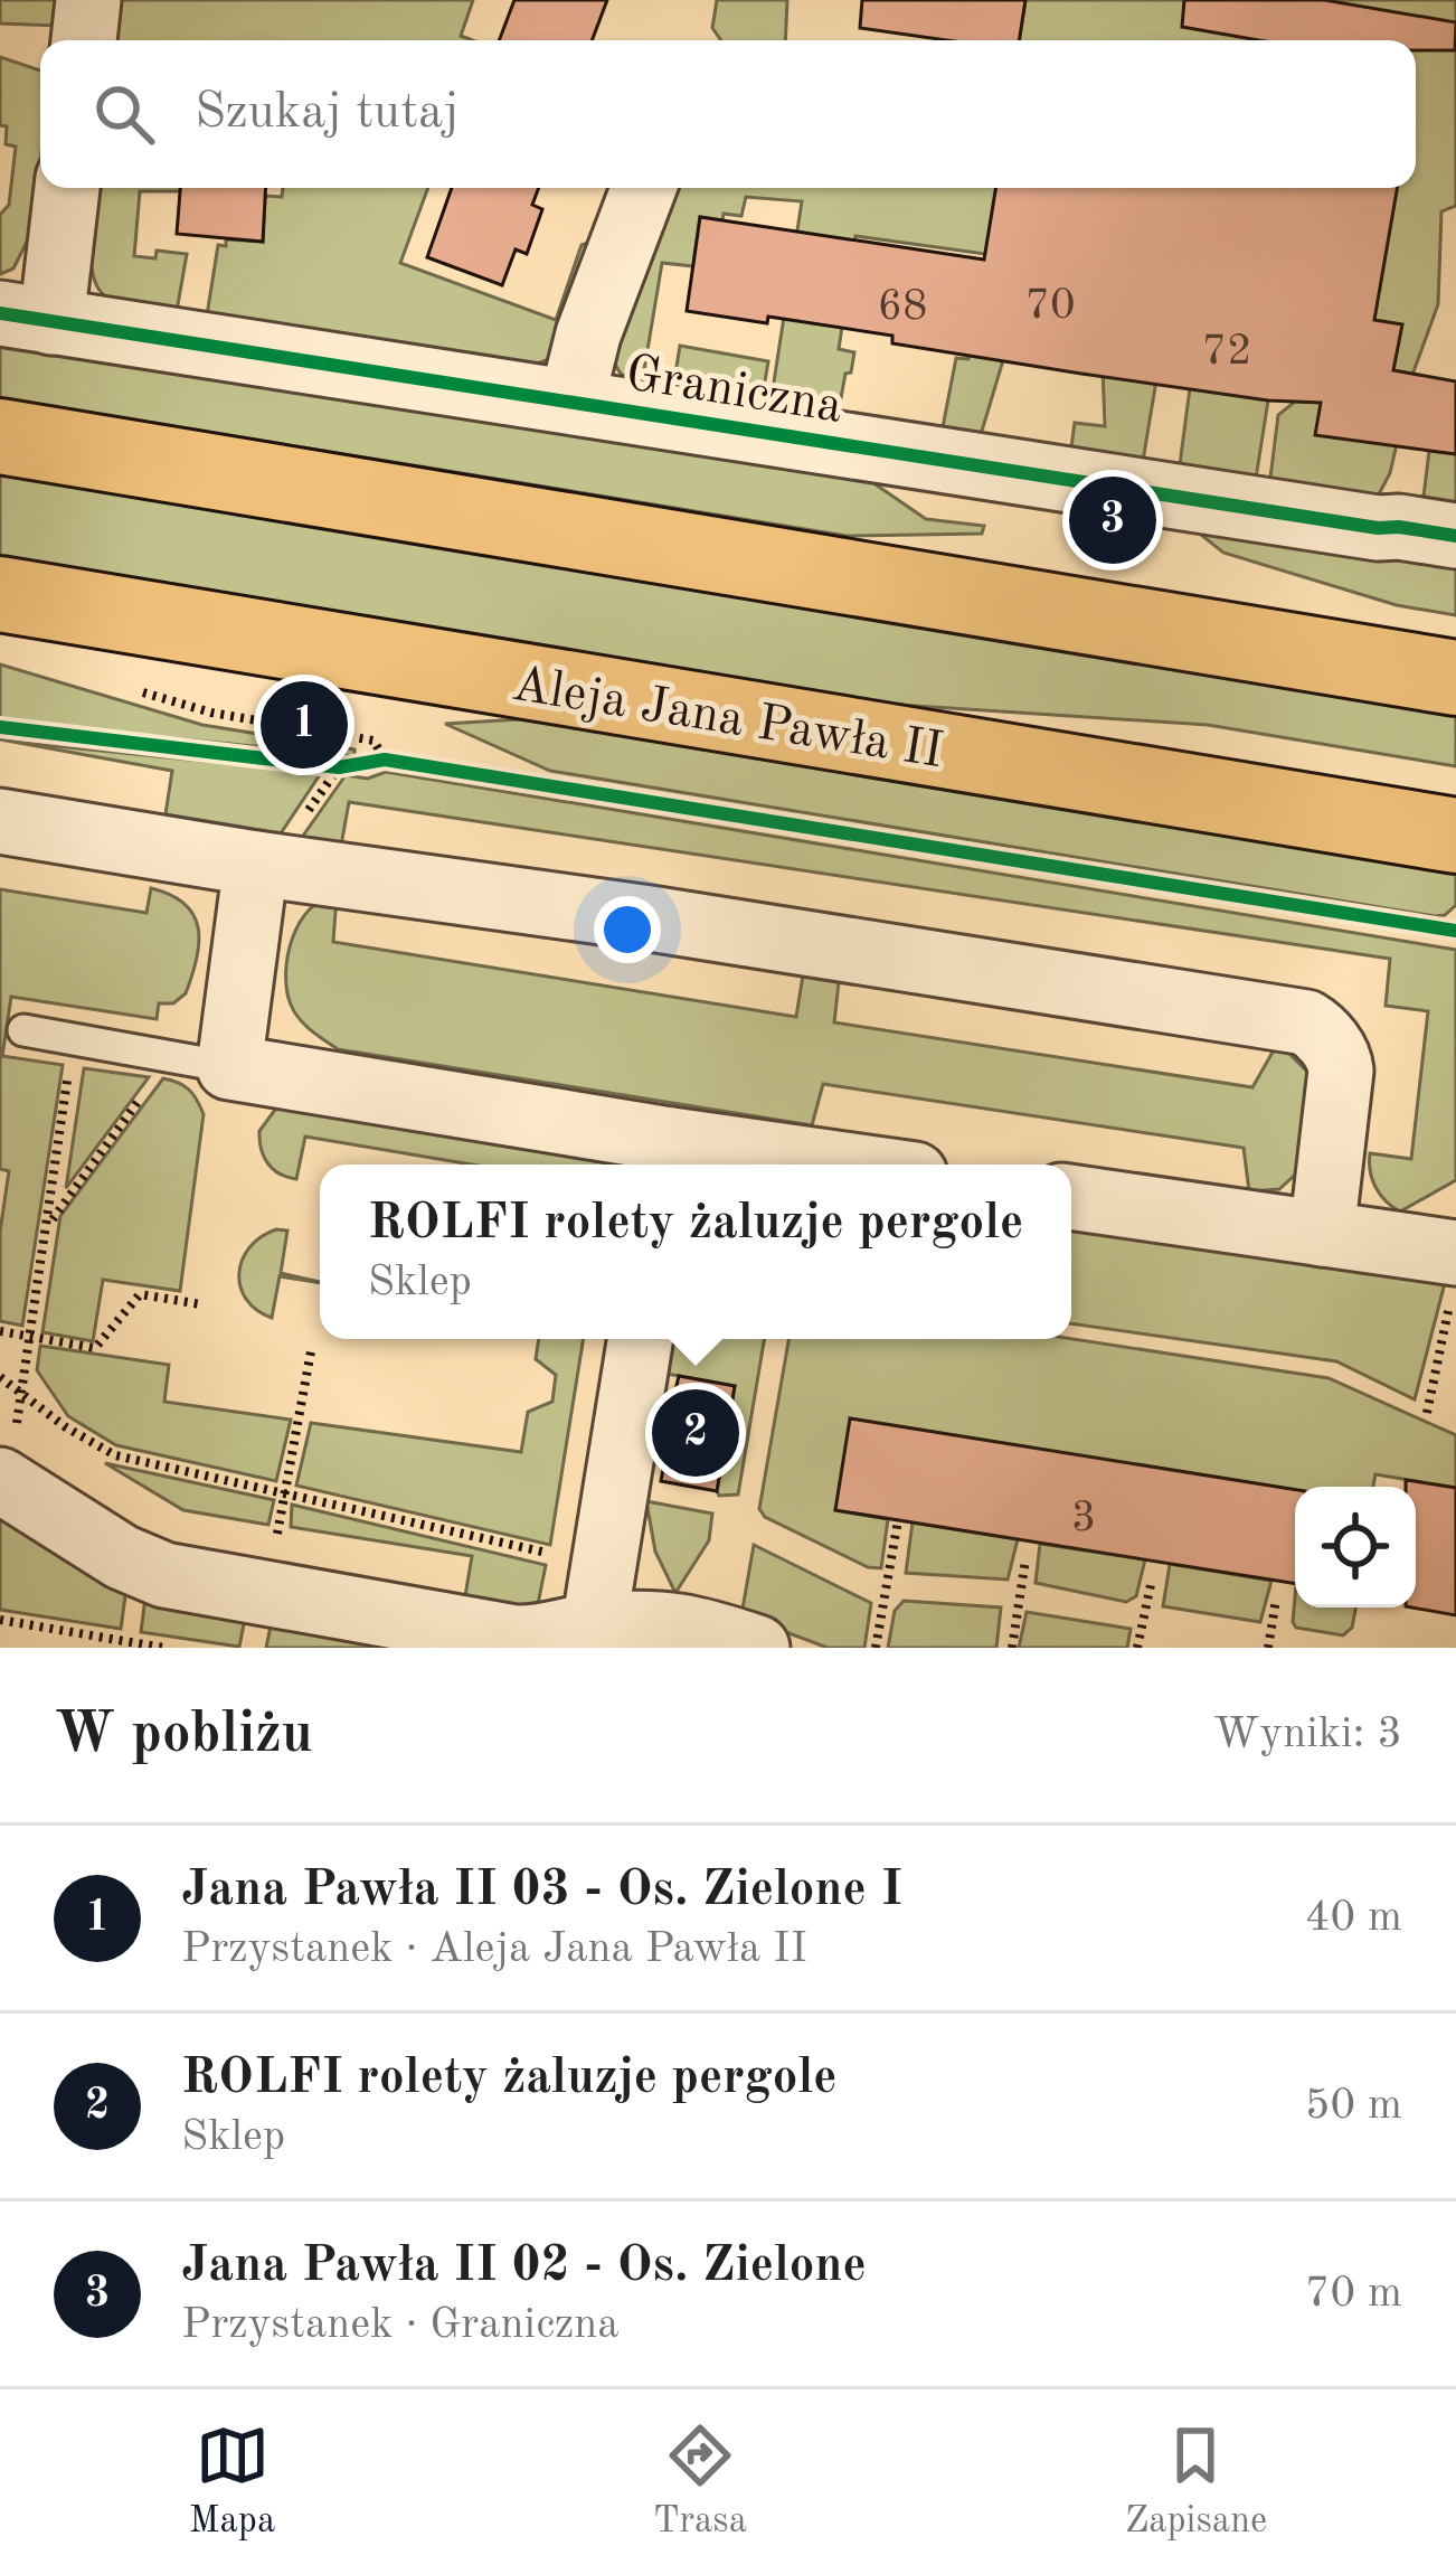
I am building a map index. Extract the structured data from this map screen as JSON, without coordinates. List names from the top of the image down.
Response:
{
  "streets": {
    "main road": ["Aleja Jana Pawła II"],
    "street": ["Graniczna"]
  },
  "house_numbers": [
    "70",
    "68",
    "72",
    "3"
  ],
  "page": {
    "search": "Szukaj tutaj",
    "pins": ["3", "1", "2"],
    "popup": ["ROLFI rolety żaluzje pergole", "Sklep"],
    "heading": ["W pobliżu", "Wyniki: 3"],
    "list": [
      {
        "mark": "1",
        "name": "Jana Pawła II 03 - Os. Zielone I",
        "note": "Przystanek · Aleja Jana Pawła II",
        "value": "40 m"
      },
      {
        "mark": "2",
        "name": "ROLFI rolety żaluzje pergole",
        "note": "Sklep",
        "value": "50 m"
      },
      {
        "mark": "3",
        "name": "Jana Pawła II 02 - Os. Zielone",
        "note": "Przystanek · Graniczna",
        "value": "70 m"
      }
    ],
    "nav": ["Mapa", "Trasa", "Zapisane"]
  }
}
